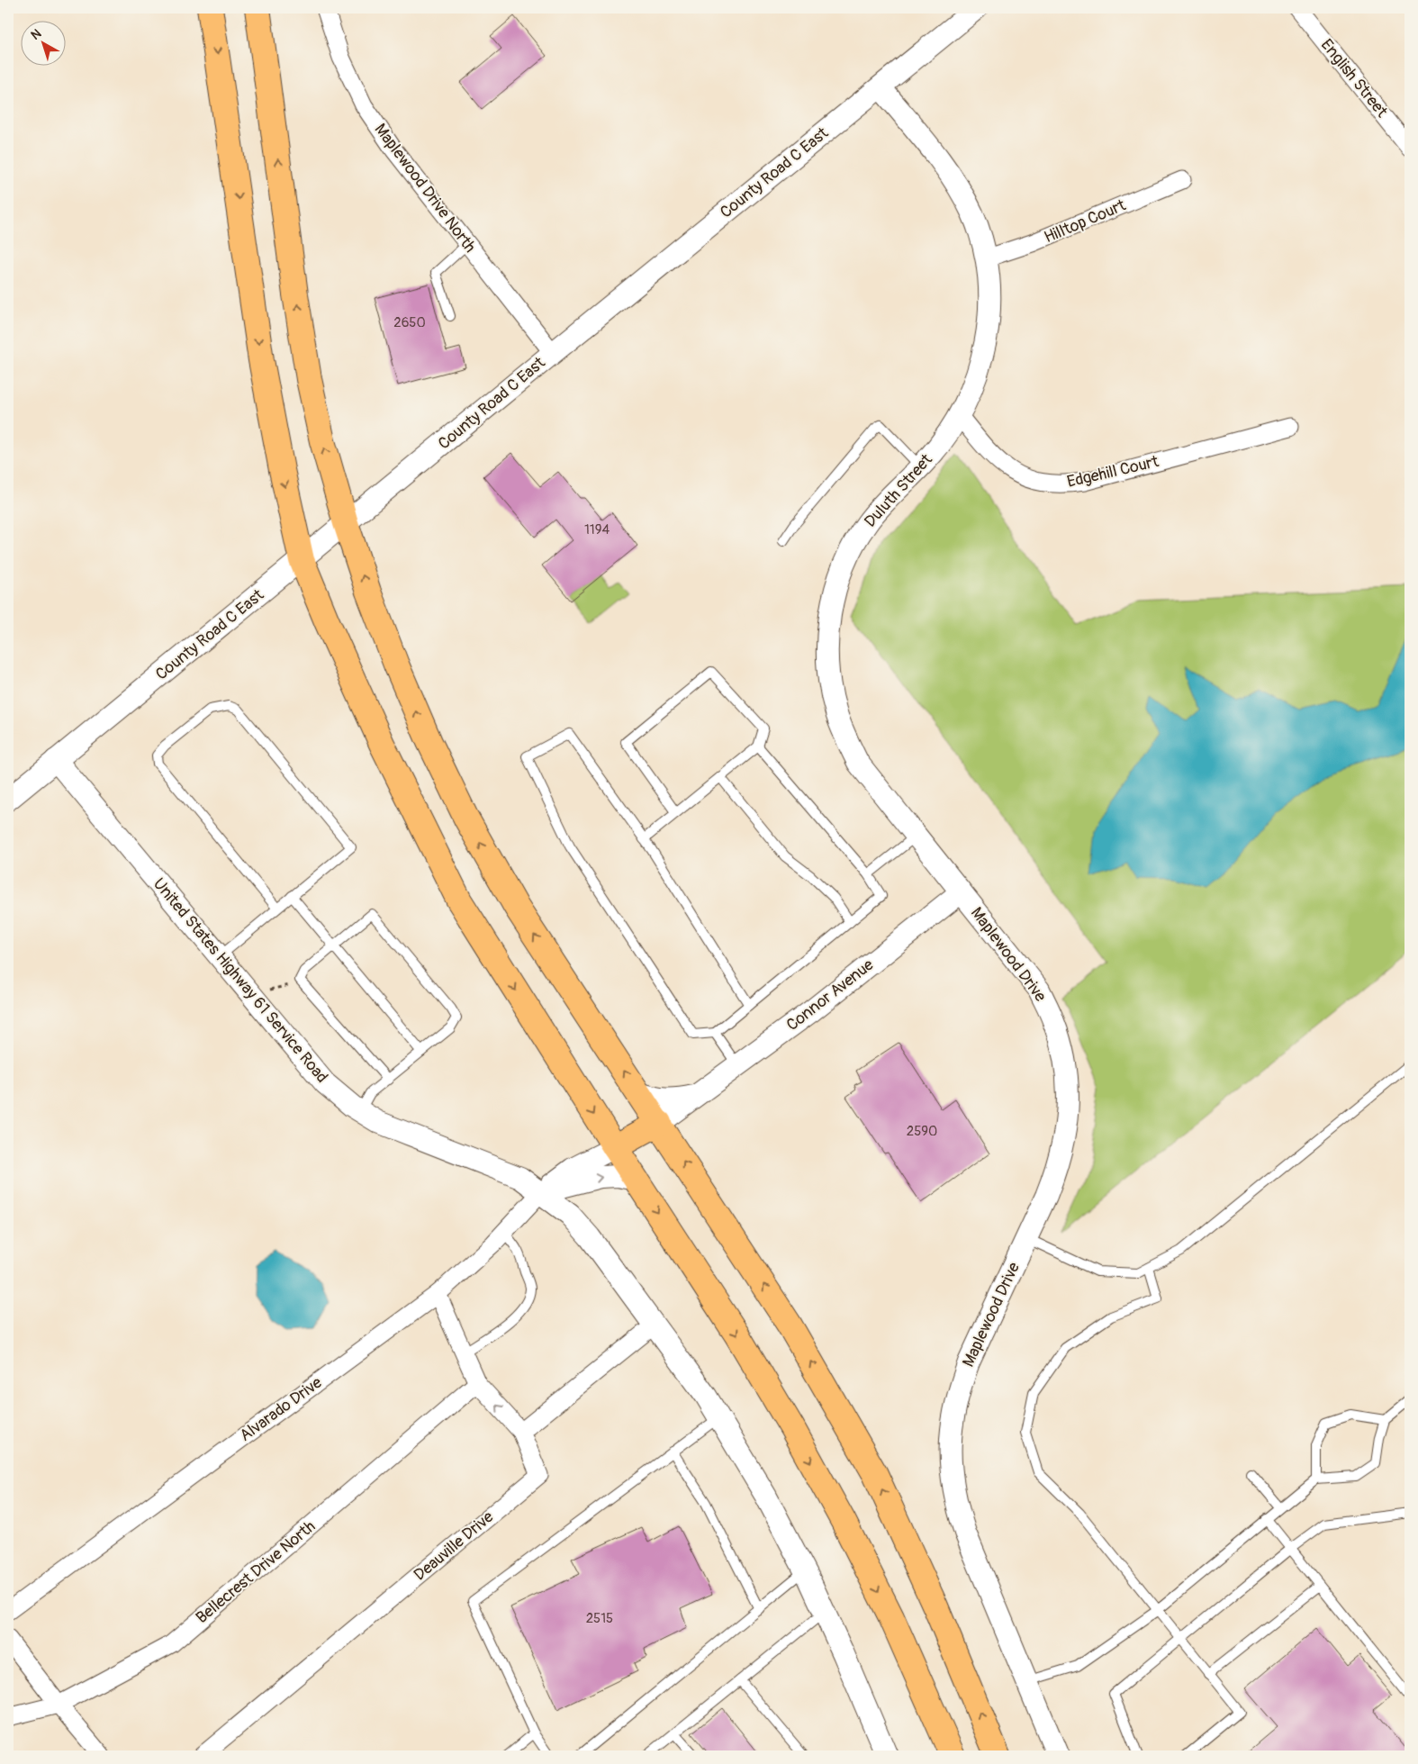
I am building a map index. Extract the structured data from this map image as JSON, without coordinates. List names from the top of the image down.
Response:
{
  "streets": {
    "main road": ["Connor Avenue"],
    "street": [
      "English Street",
      "County Road C East",
      "Maplewood Drive North",
      "Hilltop Court",
      "Edgehill Court",
      "Duluth Street",
      "Maplewood Drive",
      "United States Highway 61 Service Road",
      "Alvarado Drive",
      "Deauville Drive",
      "Bellecrest Drive North"
    ]
  },
  "crossings": [
    ["County Road C East", "Maplewood Drive North"],
    ["County Road C East", "Duluth Street"],
    ["County Road C East", "United States Highway 61 Service Road"],
    ["Hilltop Court", "Duluth Street"],
    ["Edgehill Court", "Duluth Street"],
    ["Duluth Street", "Maplewood Drive"],
    ["Duluth Street", "Connor Avenue"],
    ["Maplewood Drive", "Connor Avenue"],
    ["United States Highway 61 Service Road", "Alvarado Drive"]
  ],
  "house_numbers": [
    "2650",
    "1194",
    "2590",
    "2515"
  ],
  "north": "top left"
}
